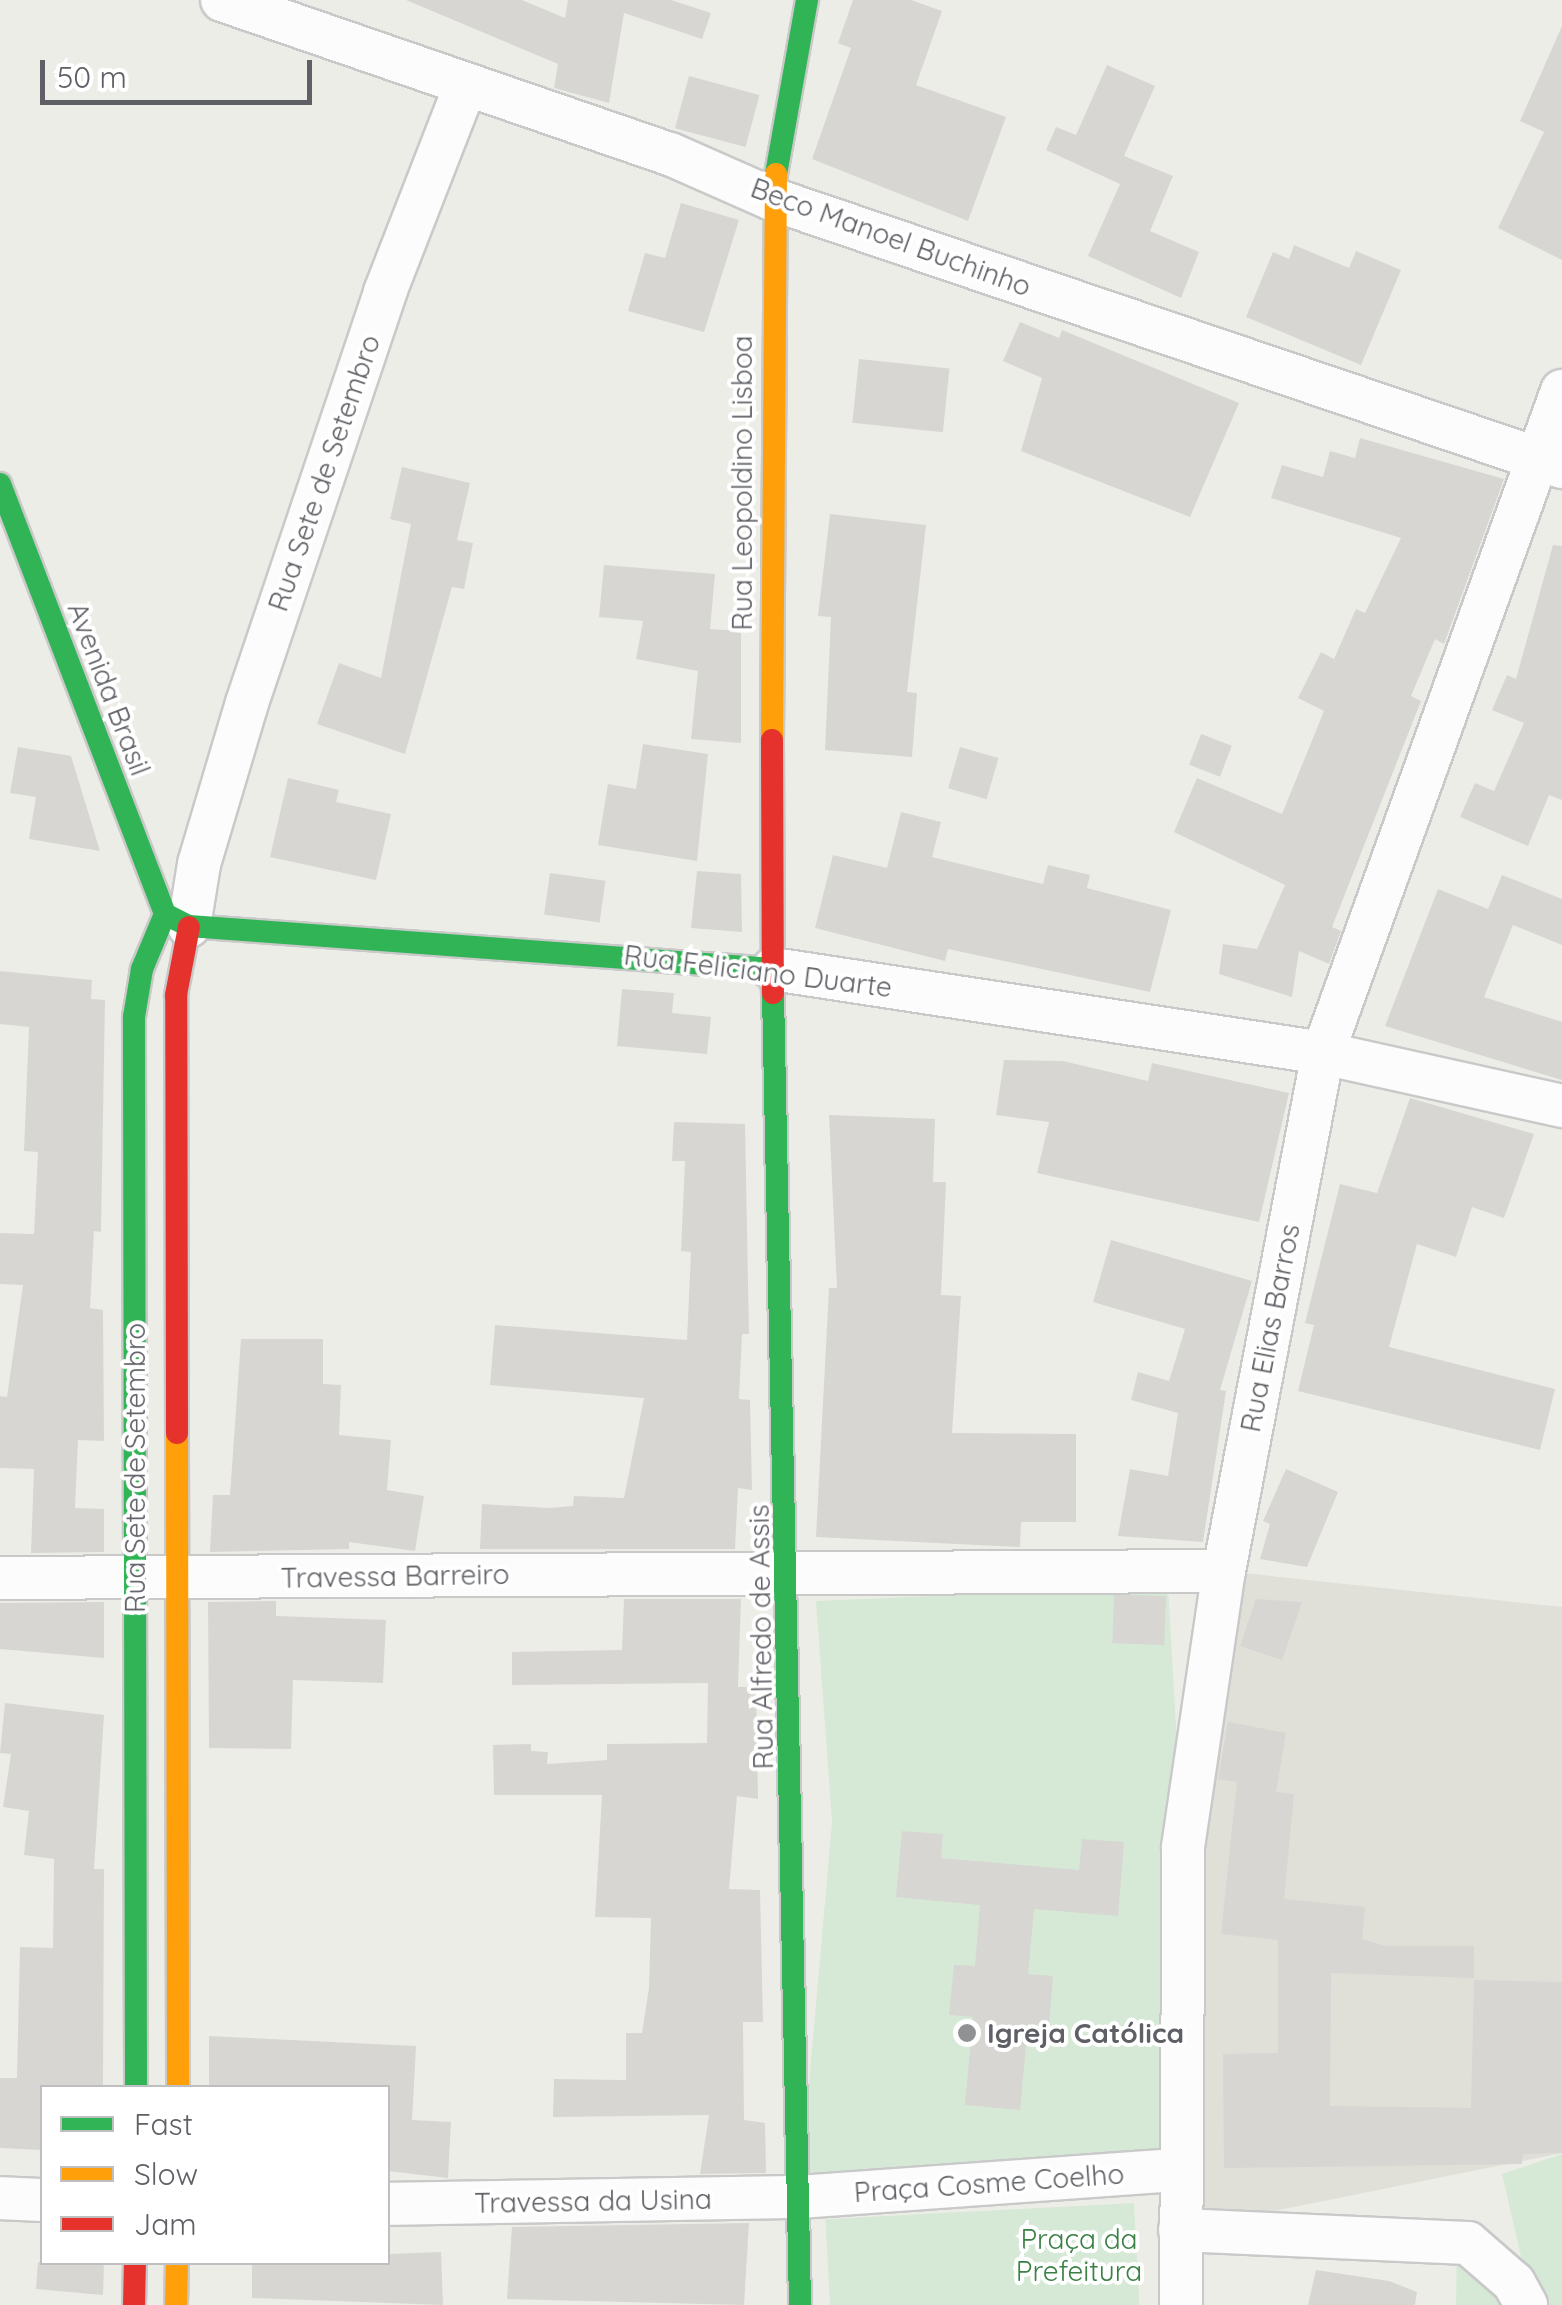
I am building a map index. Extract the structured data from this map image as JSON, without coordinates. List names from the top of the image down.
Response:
{
  "streets": {
    "street": [
      "Beco Manoel Buchinho",
      "Rua Sete de Setembro",
      "Rua Leopoldino Lisboa",
      "Avenida Brasil",
      "Rua Feliciano Duarte",
      "Rua Elias Barros",
      "Travessa Barreiro",
      "Rua Alfredo de Assis",
      "Praça Cosme Coelho",
      "Travessa da Usina"
    ]
  },
  "crossings": [
    ["Beco Manoel Buchinho", "Rua Sete de Setembro"],
    ["Beco Manoel Buchinho", "Rua Leopoldino Lisboa"],
    ["Beco Manoel Buchinho", "Rua Elias Barros"],
    ["Rua Sete de Setembro", "Avenida Brasil"],
    ["Rua Sete de Setembro", "Rua Feliciano Duarte"],
    ["Rua Sete de Setembro", "Travessa Barreiro"],
    ["Rua Leopoldino Lisboa", "Rua Feliciano Duarte"],
    ["Rua Leopoldino Lisboa", "Rua Alfredo de Assis"],
    ["Avenida Brasil", "Rua Feliciano Duarte"],
    ["Rua Feliciano Duarte", "Rua Elias Barros"],
    ["Rua Feliciano Duarte", "Rua Alfredo de Assis"],
    ["Rua Elias Barros", "Travessa Barreiro"],
    ["Rua Elias Barros", "Praça Cosme Coelho"],
    ["Travessa Barreiro", "Rua Alfredo de Assis"],
    ["Rua Alfredo de Assis", "Praça Cosme Coelho"],
    ["Rua Alfredo de Assis", "Travessa da Usina"],
    ["Praça Cosme Coelho", "Travessa da Usina"]
  ],
  "parks": ["Praça da Prefeitura"],
  "places": ["Igreja Católica"],
  "legend": ["Fast", "Slow", "Jam"],
  "scale_bar": "50 m"
}
